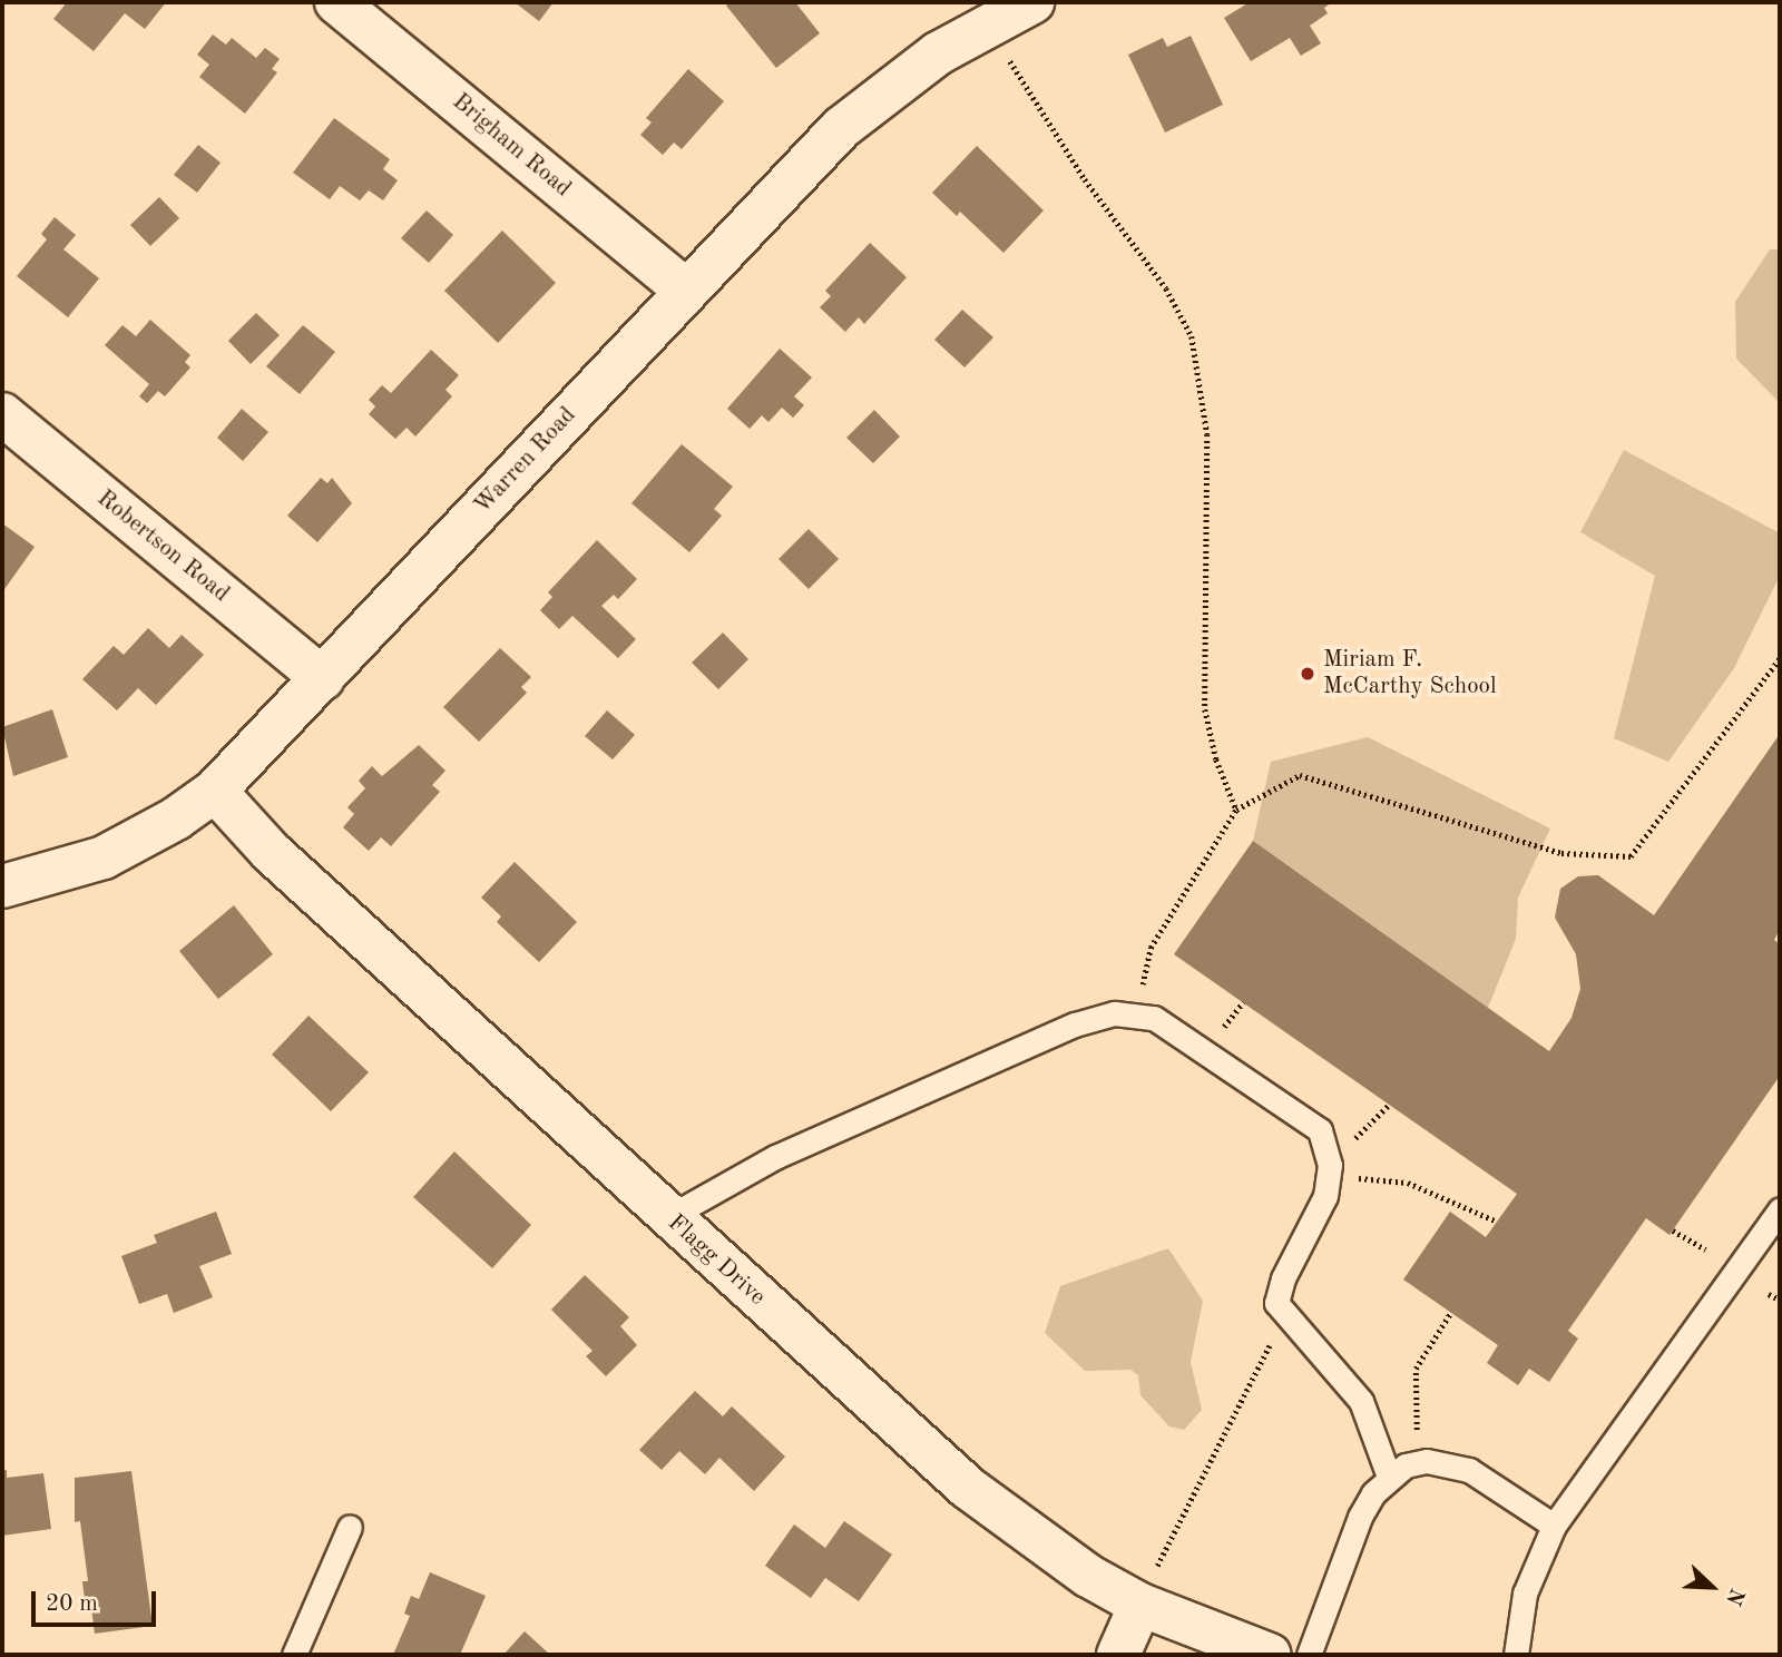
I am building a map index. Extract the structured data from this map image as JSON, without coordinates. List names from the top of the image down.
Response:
{
  "streets": {
    "street": [
      "Brigham Road",
      "Warren Road",
      "Robertson Road",
      "Flagg Drive"
    ]
  },
  "crossings": [
    ["Brigham Road", "Warren Road"],
    ["Warren Road", "Robertson Road"],
    ["Warren Road", "Flagg Drive"]
  ],
  "places": ["Miriam F. McCarthy School"],
  "scale_bar": "20 m",
  "north": "bottom right"
}
